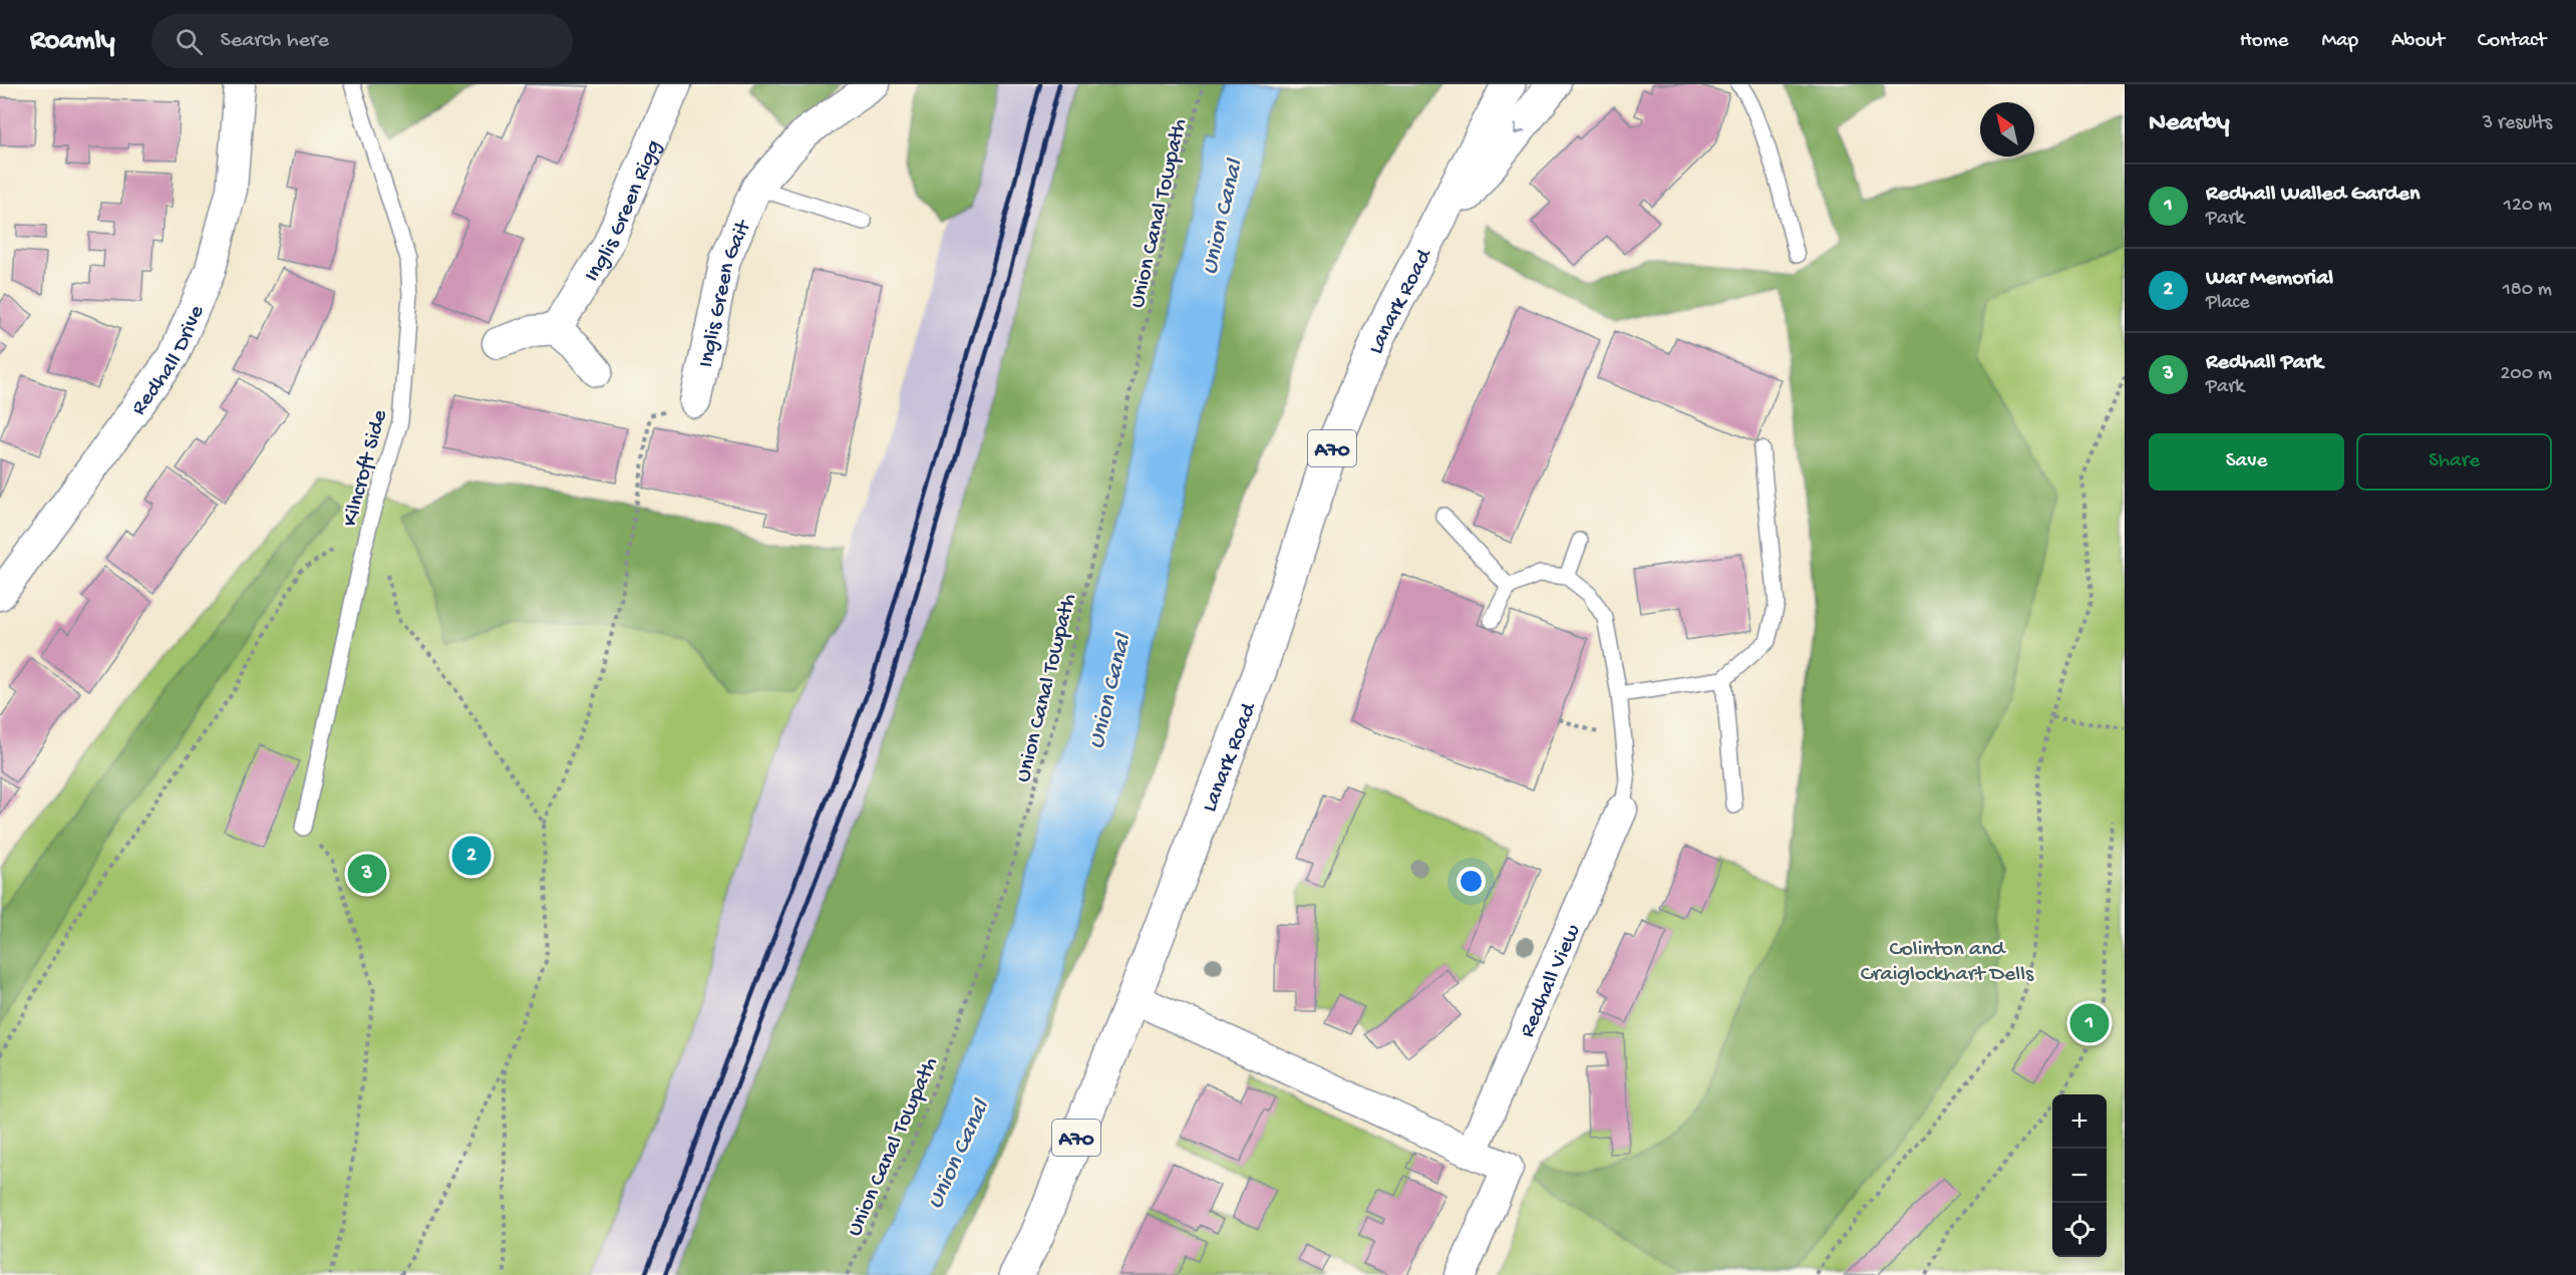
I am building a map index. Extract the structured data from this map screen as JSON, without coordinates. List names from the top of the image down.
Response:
{
  "streets": {
    "main road": ["Lanark Road", "A70"],
    "street": [
      "Inglis Green Rigg",
      "Inglis Green Gait",
      "Redhall Drive",
      "Redhall View"
    ],
    "lane": ["Kilncroft Side"],
    "path": ["Union Canal Towpath"]
  },
  "water": ["Union Canal"],
  "parks": ["Colinton and Craiglockhart Dells"],
  "north": "top left",
  "page": {
    "header": "Roamly",
    "search": "Search here",
    "nav": [
      "Home",
      "Map",
      "About",
      "Contact"
    ],
    "heading": ["Nearby", "3 results"],
    "list": [
      {
        "mark": "1",
        "name": "Redhall Walled Garden",
        "note": "Park",
        "value": "120 m"
      },
      {
        "mark": "2",
        "name": "War Memorial",
        "note": "Place",
        "value": "180 m"
      },
      {
        "mark": "3",
        "name": "Redhall Park",
        "note": "Park",
        "value": "200 m"
      }
    ],
    "buttons": ["Save", "Share"],
    "pins": ["2", "3", "1"],
    "map_buttons": ["+", "−"]
  }
}
